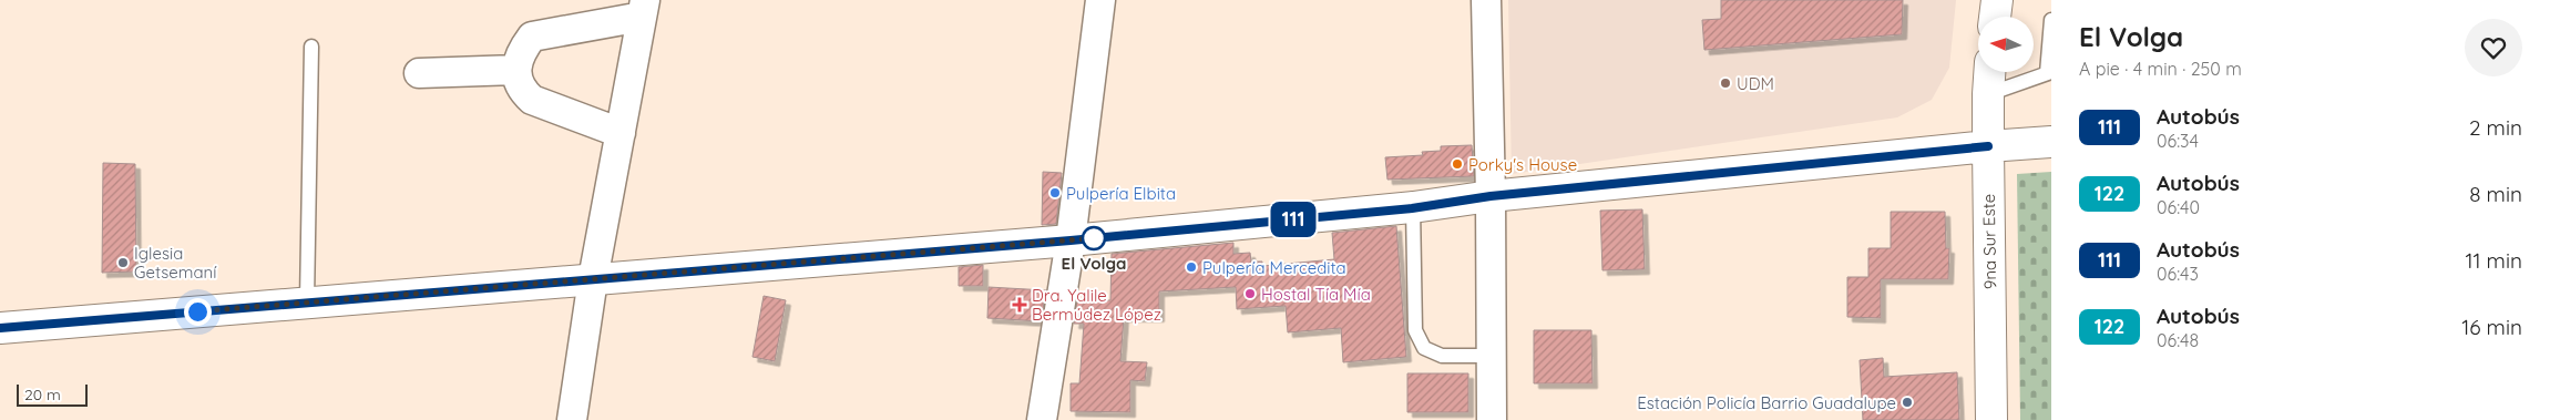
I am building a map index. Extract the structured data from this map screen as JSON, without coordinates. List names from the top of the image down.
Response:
{
  "streets": {
    "street": ["9na Sur Este"]
  },
  "places": {
    "other": [
      "UDM",
      "Porky's House",
      "Pulpería Elbita",
      "El Volga",
      "Iglesia Getsemaní",
      "Pulpería Mercedita",
      "Hostal Tía Mía",
      "Estación Policía Barrio Guadalupe"
    ],
    "health": ["Dra. Yalile Bermúdez López"]
  },
  "lines": ["bus line 111"],
  "scale_bar": "20 m",
  "north": "left",
  "page": {
    "on_map": "111",
    "heading": ["El Volga", "A pie · 4 min · 250 m"],
    "list": [
      {
        "mark": "111",
        "name": "Autobús",
        "note": "06:34",
        "value": "2 min"
      },
      {
        "mark": "122",
        "name": "Autobús",
        "note": "06:40",
        "value": "8 min"
      },
      {
        "mark": "111",
        "name": "Autobús",
        "note": "06:43",
        "value": "11 min"
      },
      {
        "mark": "122",
        "name": "Autobús",
        "note": "06:48",
        "value": "16 min"
      }
    ],
    "scale": "20 m"
  }
}
